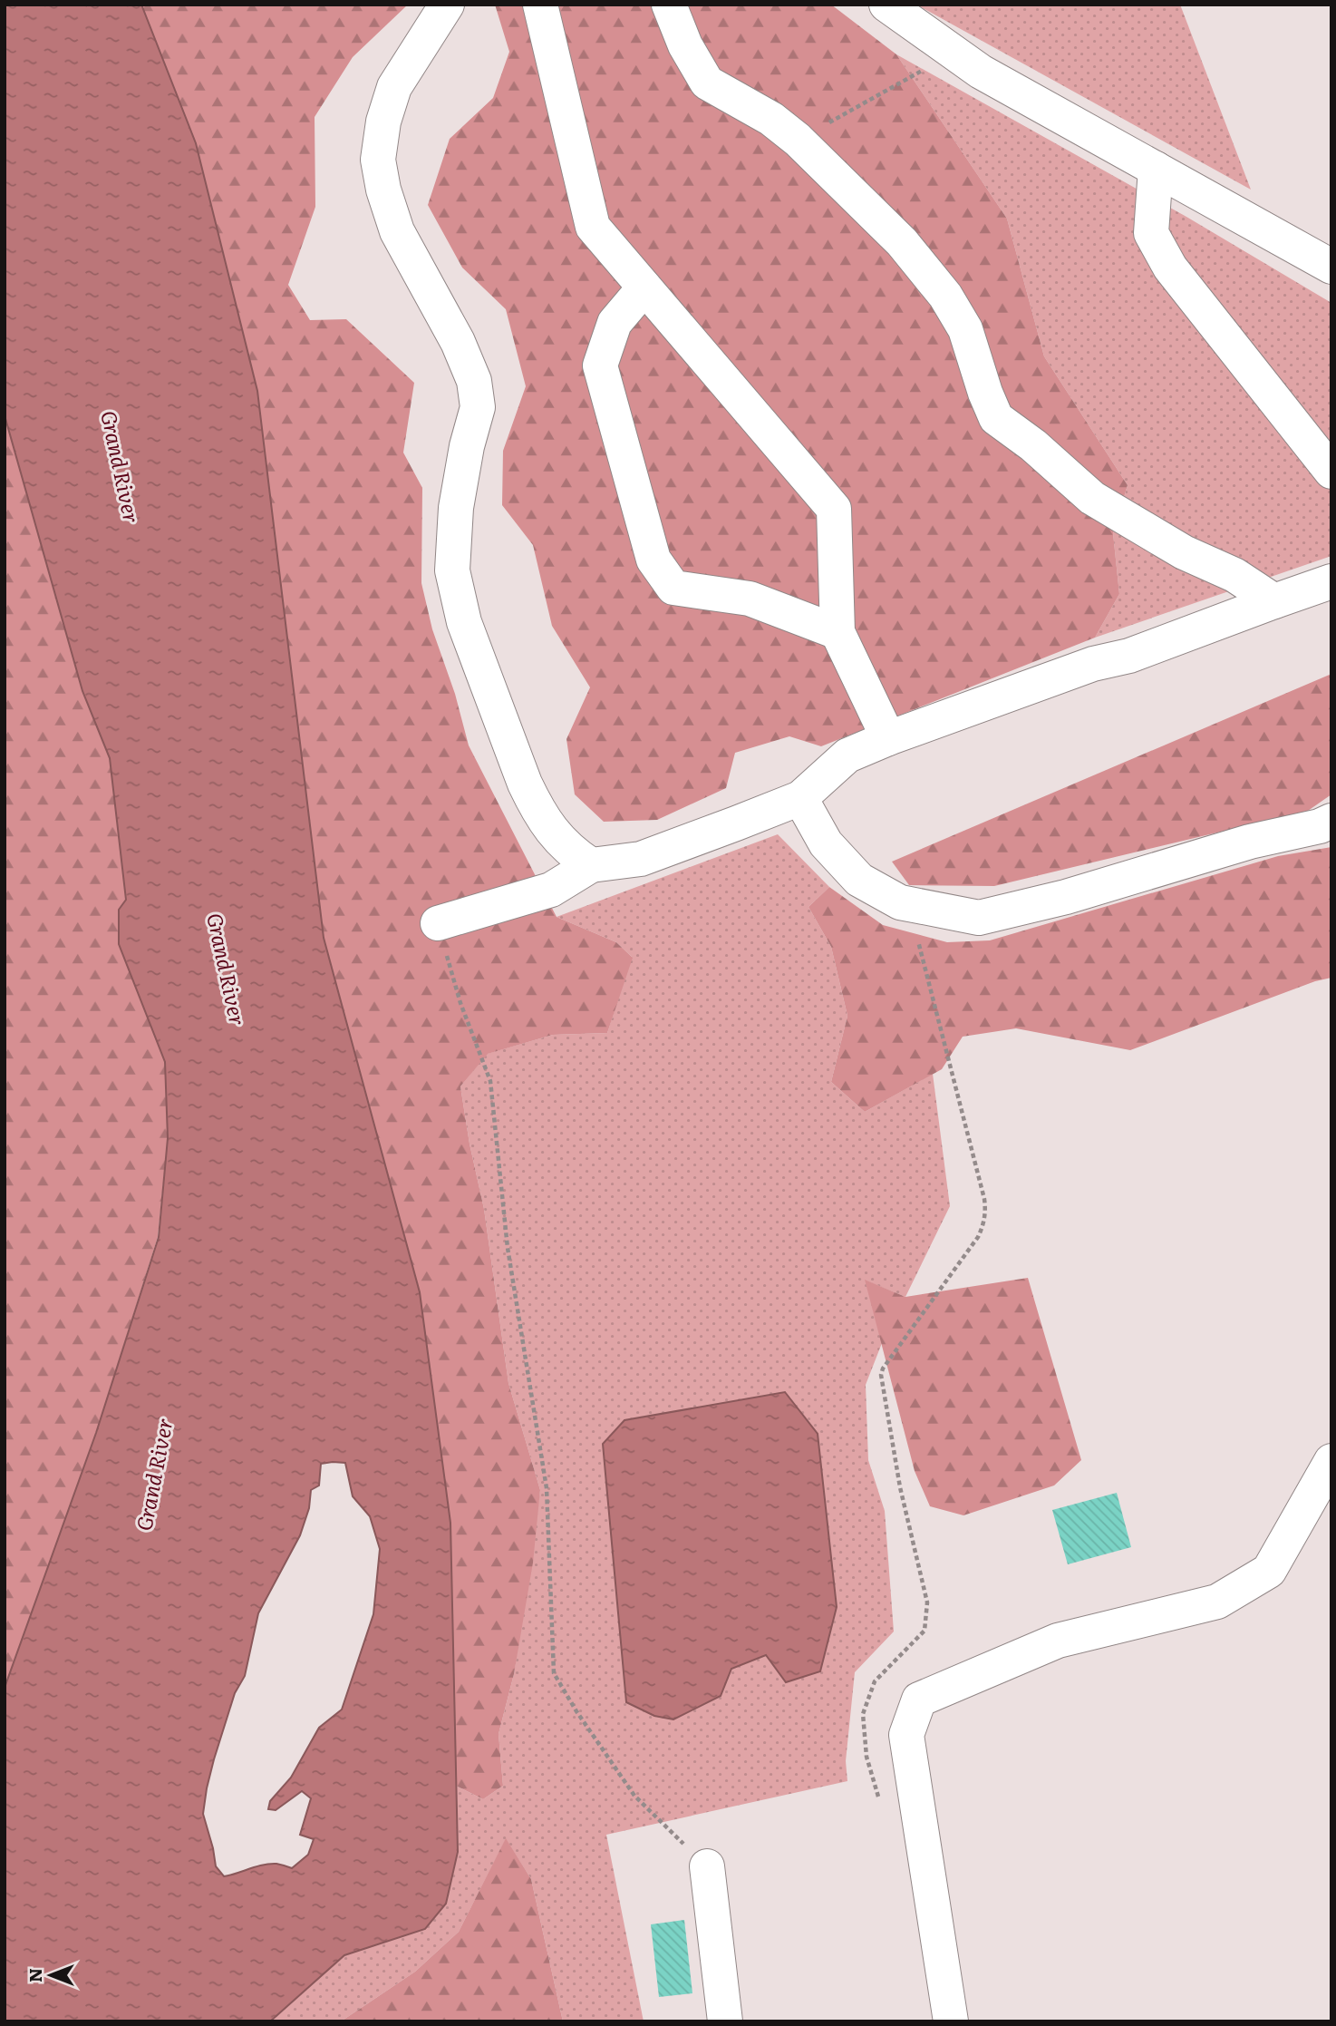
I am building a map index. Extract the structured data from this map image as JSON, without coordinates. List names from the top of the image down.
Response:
{
  "water": ["Grand River"],
  "north": "left"
}
